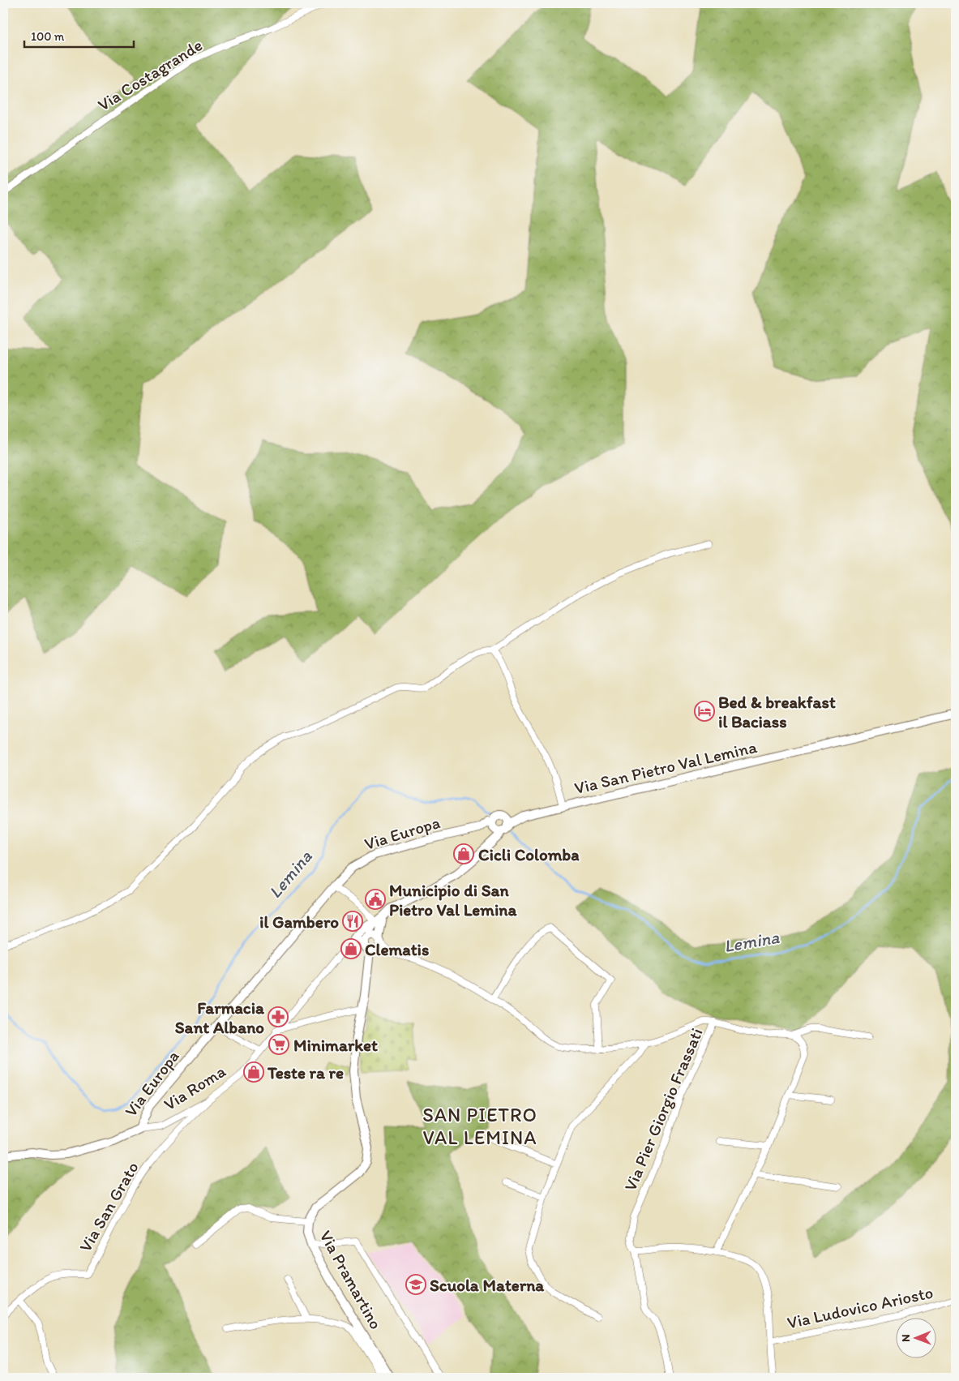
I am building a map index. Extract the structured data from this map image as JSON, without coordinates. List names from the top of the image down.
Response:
{
  "streets": {
    "street": [
      "Via Costagrande",
      "Via San Pietro Val Lemina",
      "Via Europa",
      "Via Roma",
      "Via Pier Giorgio Frassati",
      "Via San Grato",
      "Via Pramartino",
      "Via Ludovico Ariosto"
    ]
  },
  "crossings": [
    ["Via San Pietro Val Lemina", "Via Europa"],
    ["Via Europa", "Via Roma"],
    ["Via Roma", "Via San Grato"],
    ["Via Pier Giorgio Frassati", "Via Pramartino"]
  ],
  "districts": ["SAN PIETRO VAL LEMINA"],
  "water": ["Lemina"],
  "places": {
    "hotel": ["Bed & breakfast il Baciass"],
    "shop": ["Cicli Colomba", "Clematis", "Teste ra re"],
    "public building": ["Municipio di San Pietro Val Lemina"],
    "restaurant": ["il Gambero"],
    "pharmacy": ["Farmacia Sant Albano"],
    "supermarket": ["Minimarket"],
    "school or university": ["Scuola Materna"]
  },
  "scale_bar": "100 m",
  "north": "left"
}
